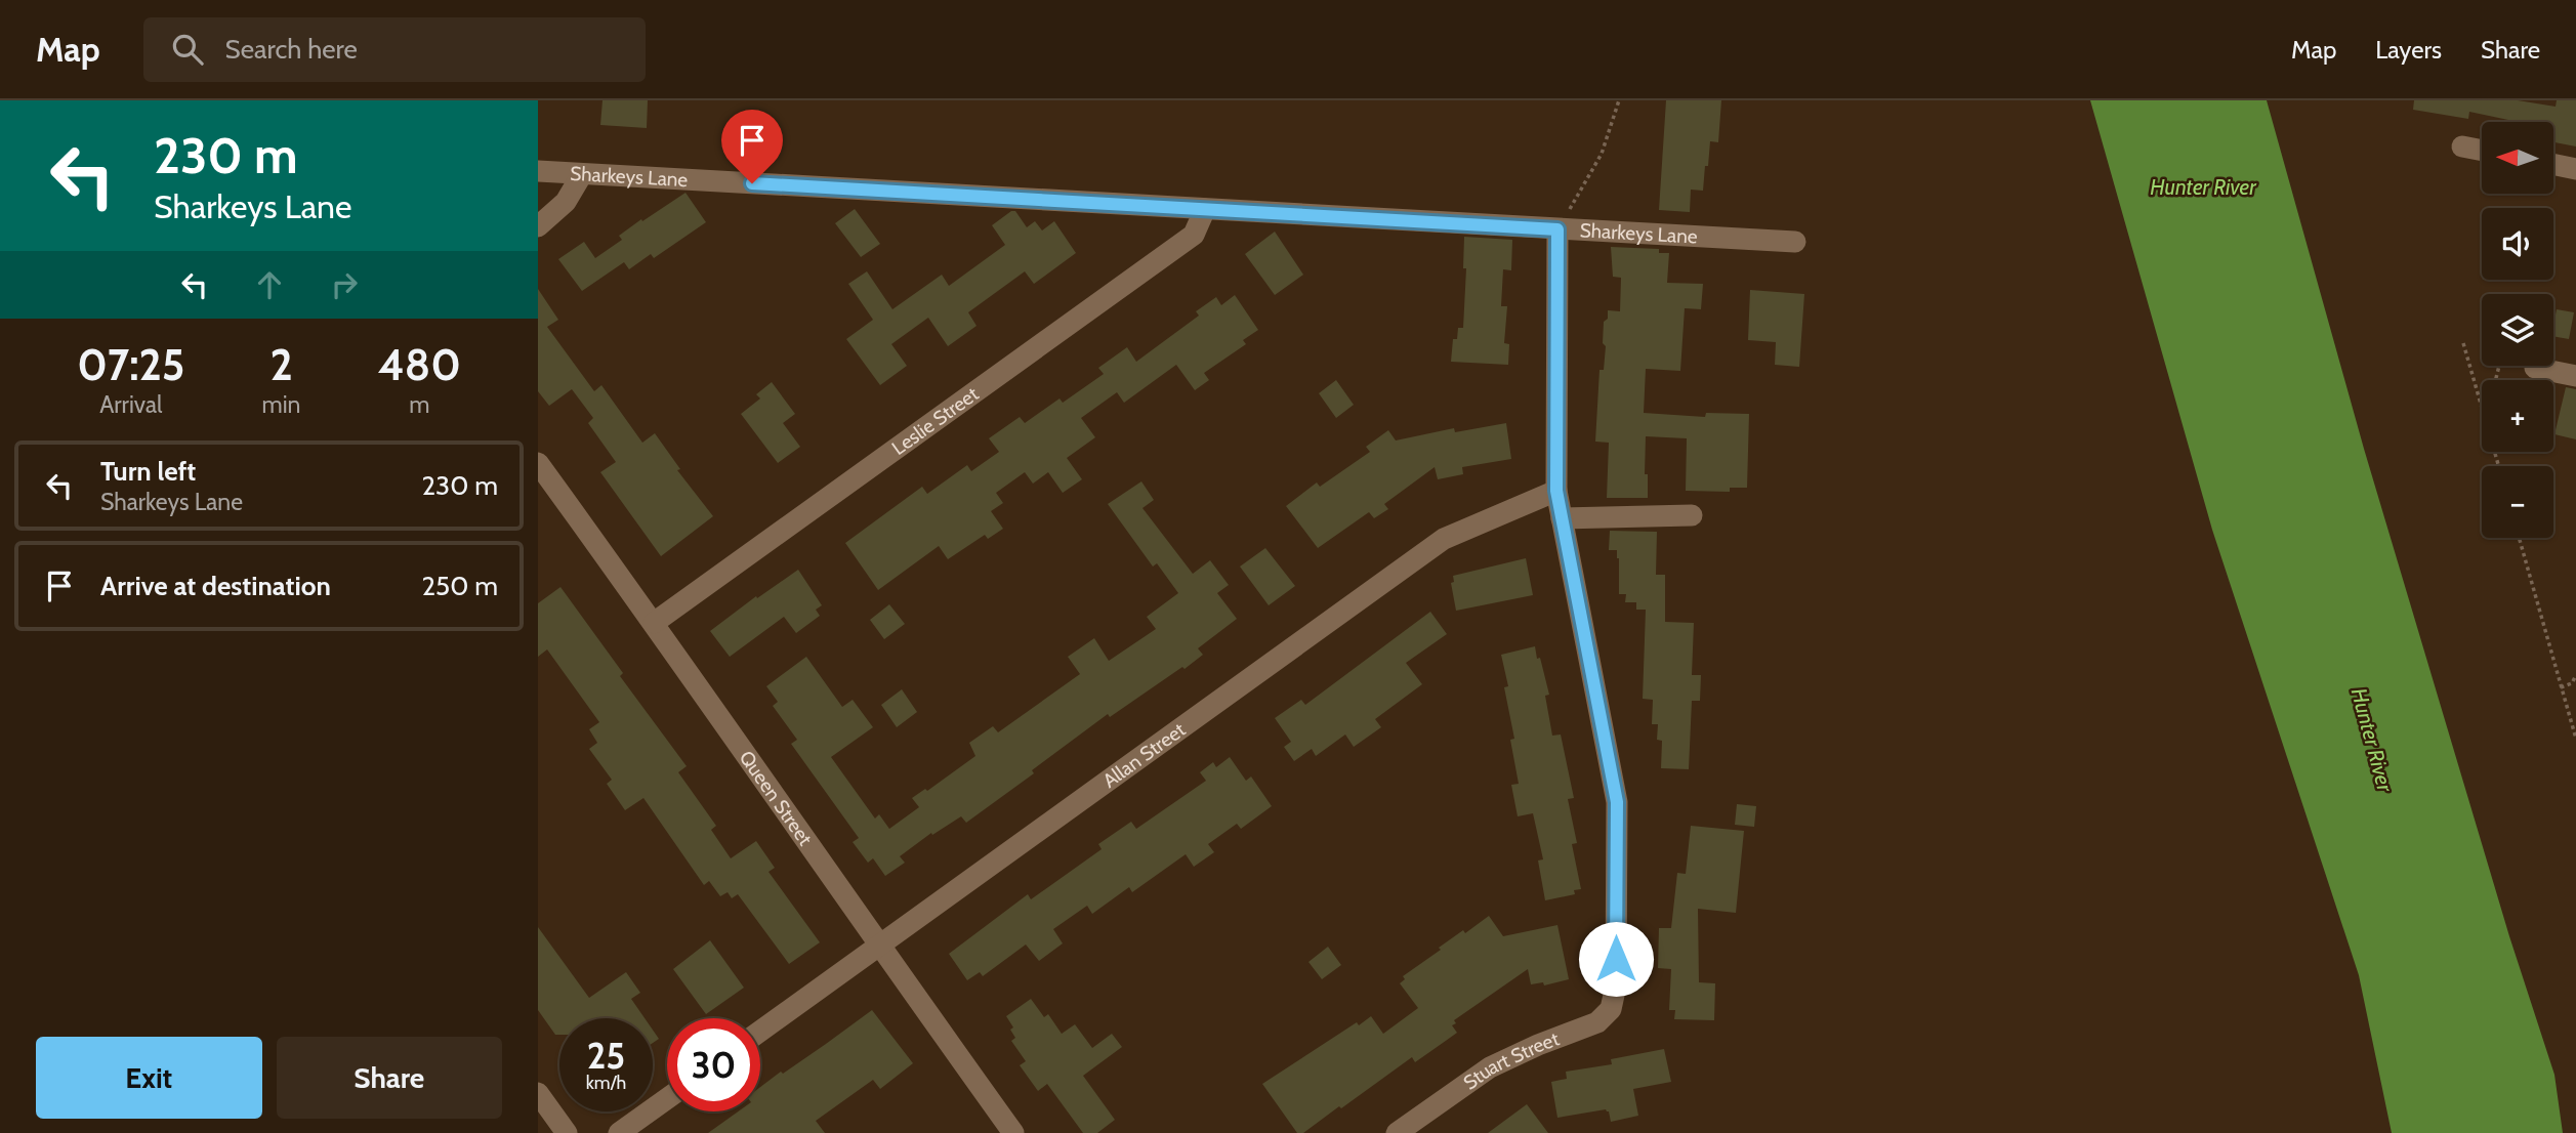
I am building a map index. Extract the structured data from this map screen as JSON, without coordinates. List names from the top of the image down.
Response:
{
  "streets": {
    "street": [
      "Sharkeys Lane",
      "Leslie Street",
      "Allan Street",
      "Queen Street",
      "Stuart Street"
    ]
  },
  "crossings": [
    ["Sharkeys Lane", "Leslie Street"],
    ["Leslie Street", "Queen Street"],
    ["Allan Street", "Queen Street"]
  ],
  "water": ["Hunter River"],
  "north": "left",
  "page": {
    "header": "Map",
    "search": "Search here",
    "nav": ["Map", "Layers", "Share"],
    "turn": ["230 m", "Sharkeys Lane"],
    "map_buttons": ["+", "−"],
    "eta": [
      "07:25",
      "Arrival",
      "2",
      "min",
      "480",
      "m"
    ],
    "list": [
      {
        "name": "Turn left",
        "note": "Sharkeys Lane",
        "value": "230 m"
      },
      {
        "name": "Arrive at destination",
        "value": "250 m"
      }
    ],
    "speed": "25 km/h",
    "limit": "30",
    "buttons": ["Exit", "Share"]
  }
}
